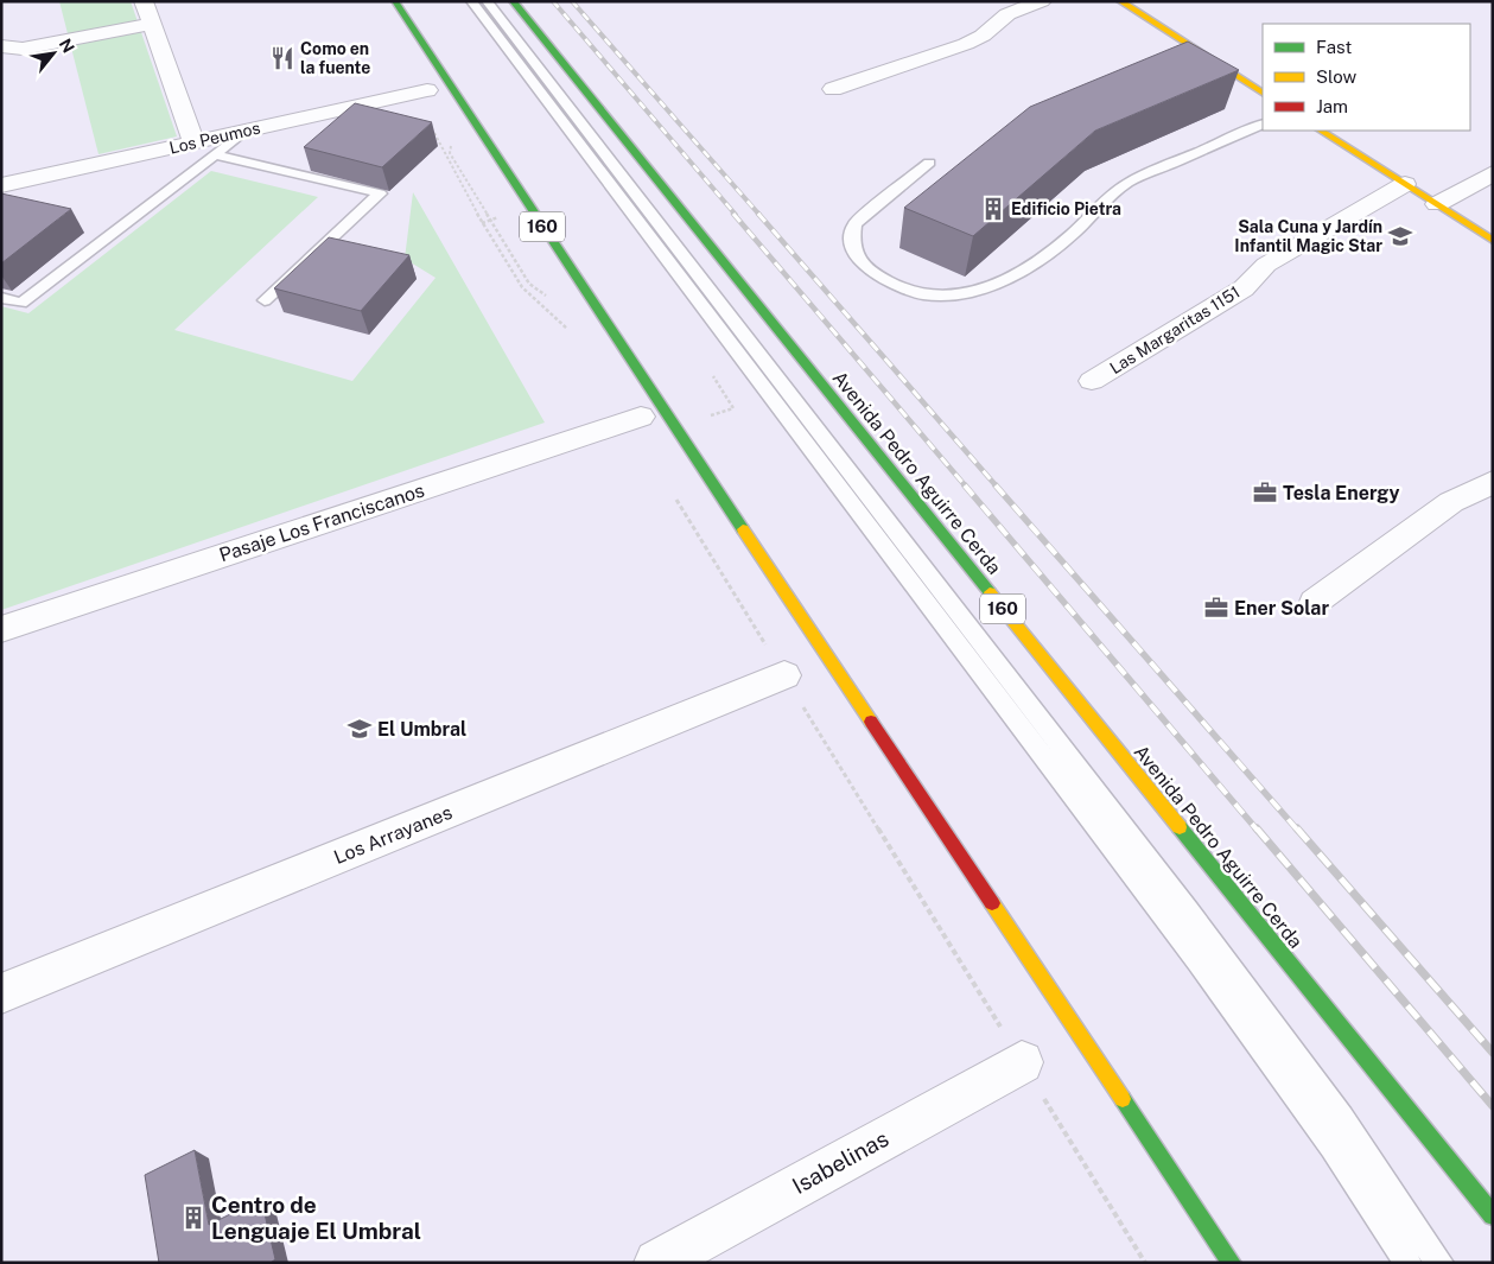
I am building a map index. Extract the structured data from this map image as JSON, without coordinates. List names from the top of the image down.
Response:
{
  "streets": {
    "main road": ["160", "Avenida Pedro Aguirre Cerda"],
    "street": [
      "Los Peumos",
      "Las Margaritas 1151",
      "Pasaje Los Franciscanos",
      "Los Arrayanes",
      "Isabelinas"
    ]
  },
  "places": {
    "restaurant": ["Como en la fuente"],
    "building": ["Edificio Pietra", "Centro de Lenguaje El Umbral"],
    "school or university": ["Sala Cuna y Jardín Infantil Magic Star", "El Umbral"],
    "office": ["Tesla Energy", "Ener Solar"]
  },
  "legend": ["Fast", "Slow", "Jam"],
  "north": "top right"
}
